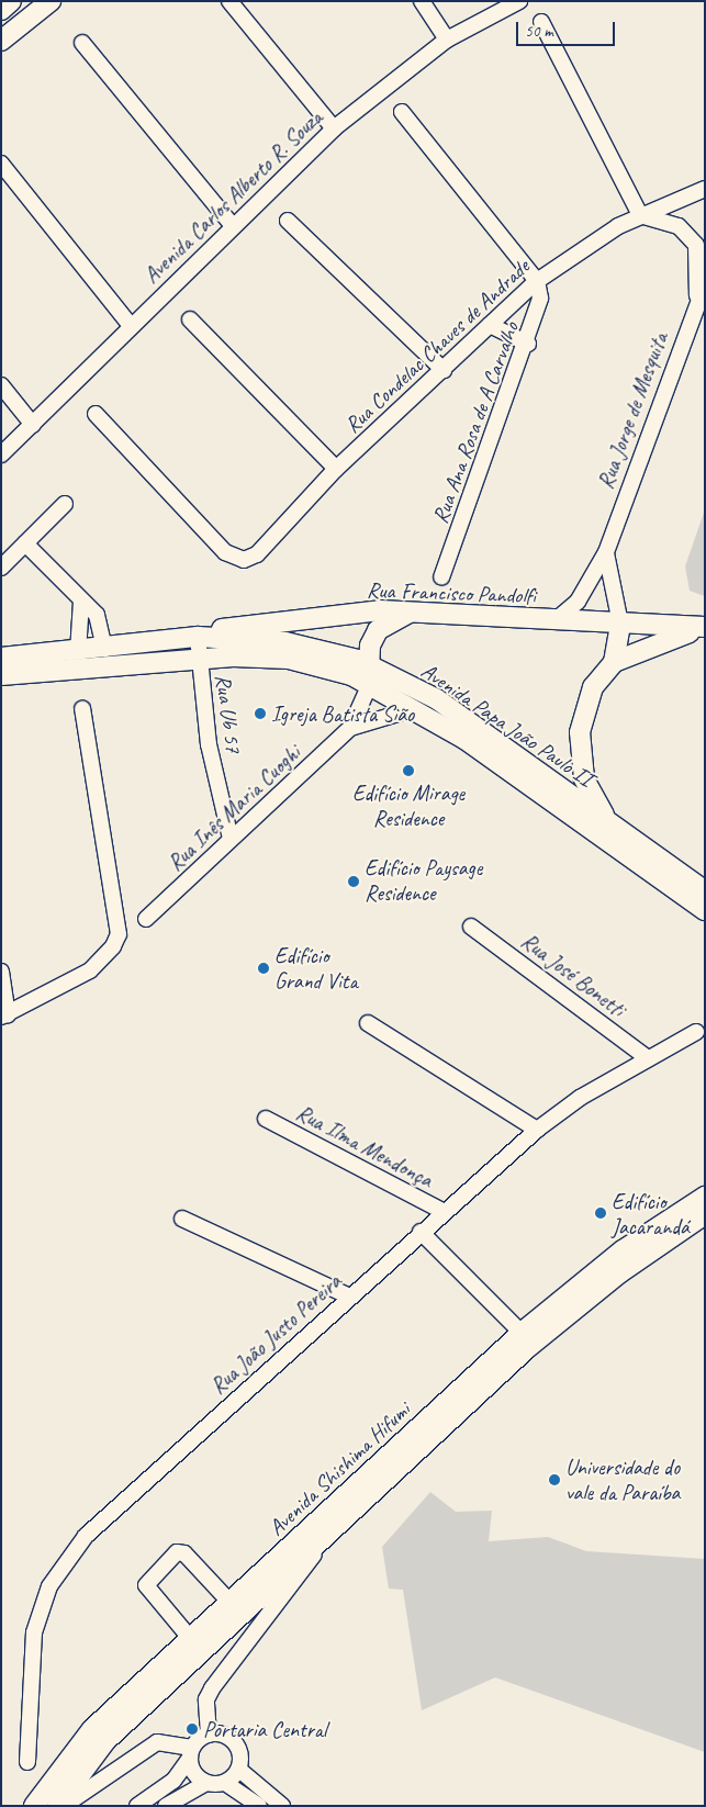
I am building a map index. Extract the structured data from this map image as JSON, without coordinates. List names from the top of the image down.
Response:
{
  "streets": {
    "street": [
      "Avenida Carlos Alberto R. Souza",
      "Rua Condelac Chaves de Andrade",
      "Rua Jorge de Mesquita",
      "Rua Ana Rosa de A Carvalho",
      "Rua Francisco Pandolfi",
      "Rua Ub 57",
      "Avenida Papa João Paulo II",
      "Rua Inês Maria Cuoghi",
      "Rua José Bonetti",
      "Rua Ilma Mendonça",
      "Rua João Justo Pereira",
      "Avenida Shishima Hifumi"
    ]
  },
  "crossings": [
    ["Rua Condelac Chaves de Andrade", "Rua Ana Rosa de A Carvalho"],
    ["Rua Jorge de Mesquita", "Rua Francisco Pandolfi"],
    ["Rua Francisco Pandolfi", "Rua Ub 57"],
    ["Rua Francisco Pandolfi", "Avenida Papa João Paulo II"],
    ["Rua Ub 57", "Avenida Papa João Paulo II"],
    ["Rua Ub 57", "Rua Inês Maria Cuoghi"],
    ["Avenida Papa João Paulo II", "Rua Inês Maria Cuoghi"],
    ["Rua José Bonetti", "Rua João Justo Pereira"],
    ["Rua Ilma Mendonça", "Rua João Justo Pereira"]
  ],
  "places": [
    "Igreja Batista Sião",
    "Edifício Mirage Residence",
    "Edifício Paysage Residence",
    "Edifício Grand Vita",
    "Edifício Jacarandá",
    "Universidade do vale da Paraíba",
    "Portaria Central"
  ],
  "scale_bar": "50 m"
}
